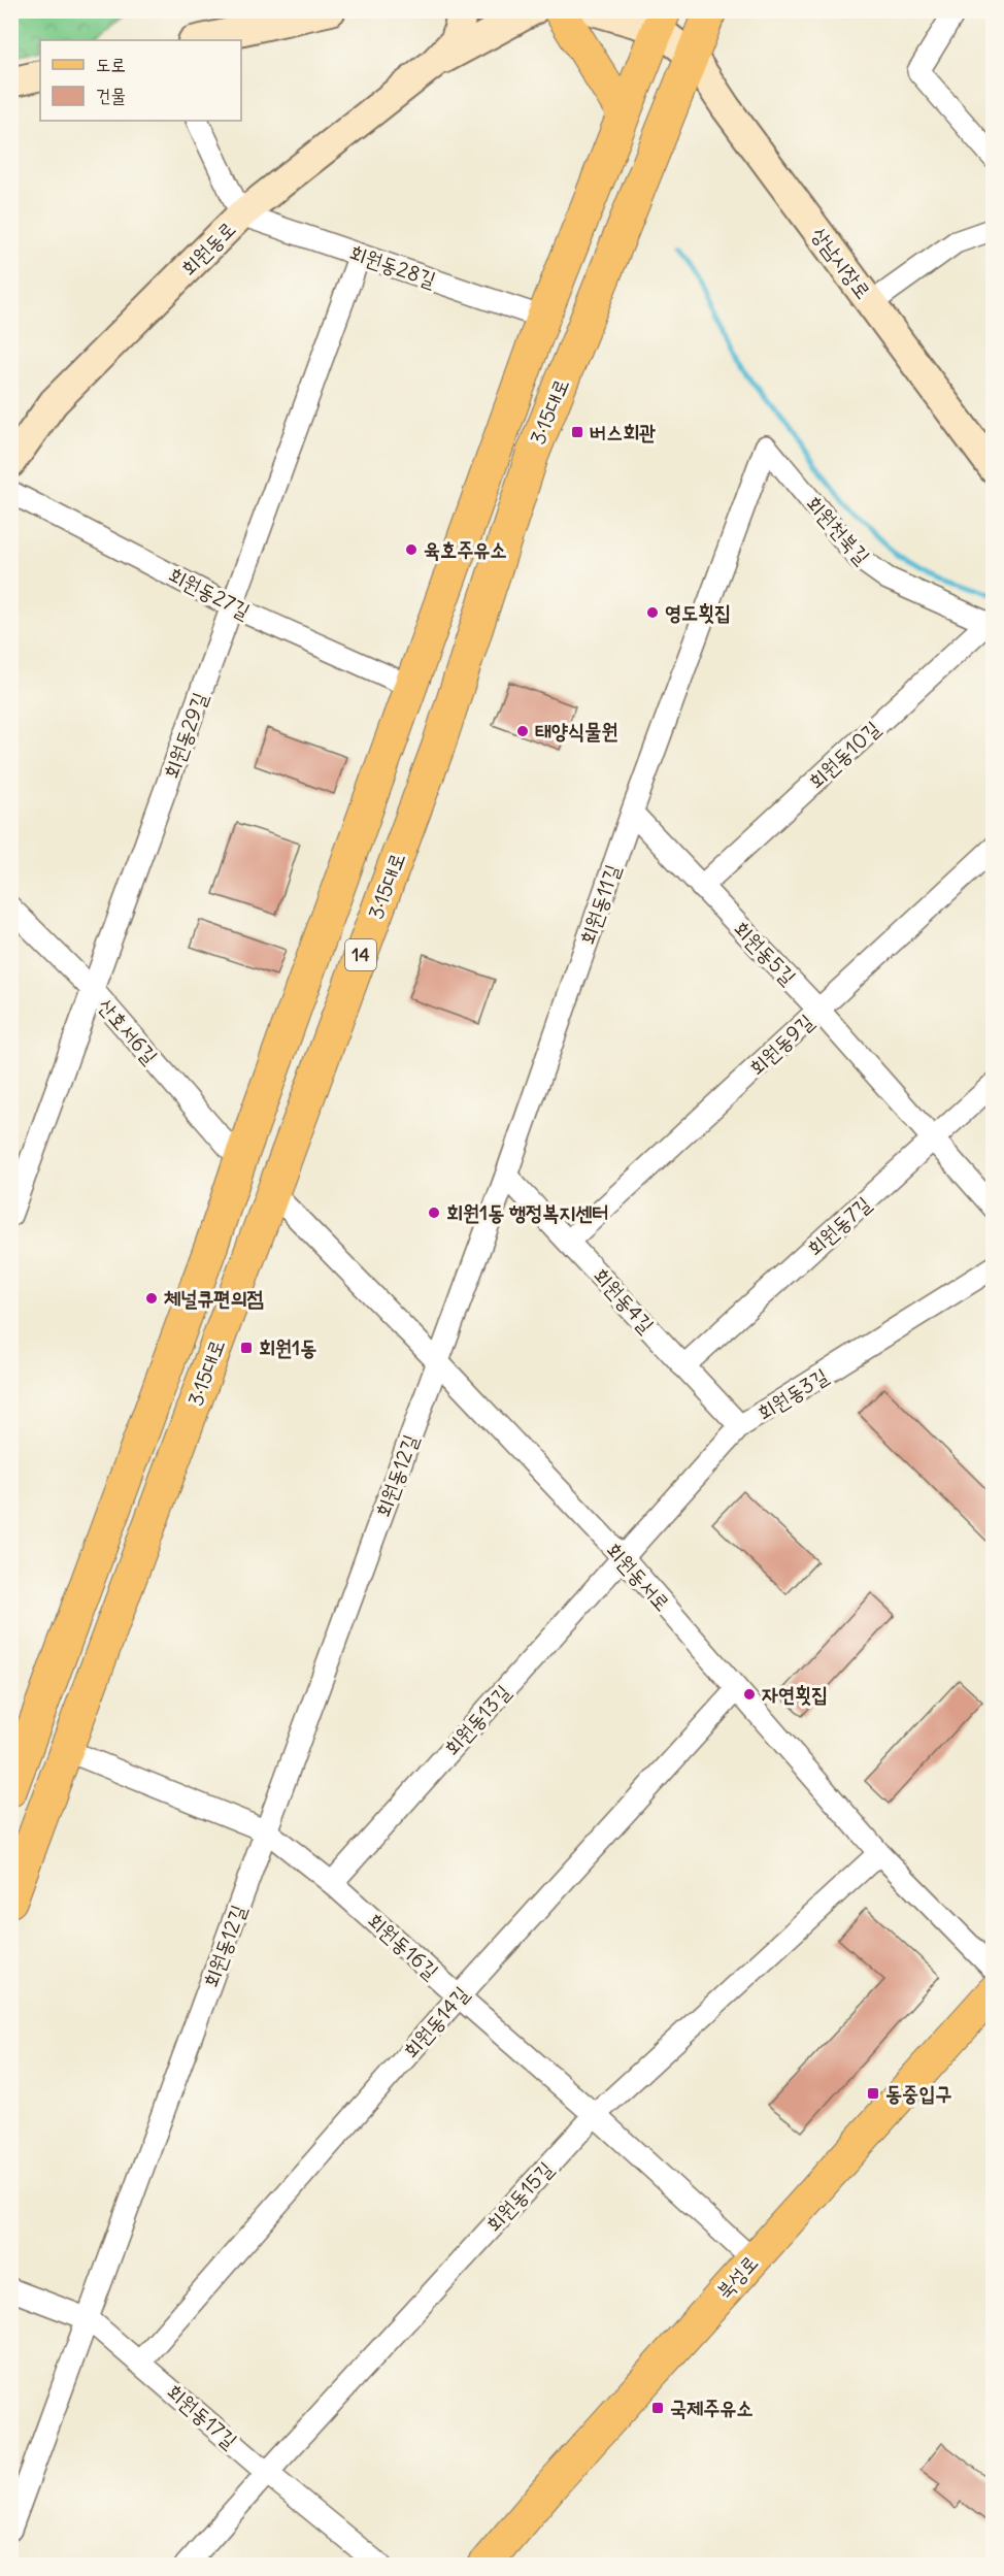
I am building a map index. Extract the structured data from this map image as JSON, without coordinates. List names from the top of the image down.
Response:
{
  "streets": {
    "main road": [
      "회원동로",
      "상남시장로",
      "3·15대로",
      "14",
      "북성로"
    ],
    "street": [
      "회원동28길",
      "회원천북길",
      "회원동27길",
      "회원동29길",
      "회원동10길",
      "회원동11길",
      "회원동5길",
      "산호서6길",
      "회원동9길",
      "회원동7길",
      "회원동4길",
      "회원동3길",
      "회원동12길",
      "회원동서로",
      "회원동13길",
      "회원동16길",
      "회원동14길",
      "회원동15길",
      "회원동17길"
    ]
  },
  "crossings": [
    ["회원동로", "회원동28길"],
    ["상남시장로", "3·15대로"],
    ["회원동28길", "3·15대로"],
    ["회원동28길", "회원동29길"],
    ["3·15대로", "회원동27길"],
    ["3·15대로", "산호서6길"],
    ["3·15대로", "회원동서로"],
    ["3·15대로", "회원동16길"],
    ["회원천북길", "회원동10길"],
    ["회원천북길", "회원동11길"],
    ["회원동27길", "회원동29길"],
    ["회원동29길", "산호서6길"],
    ["회원동10길", "회원동5길"],
    ["회원동11길", "회원동5길"],
    ["회원동11길", "회원동4길"],
    ["회원동11길", "회원동12길"],
    ["회원동11길", "회원동서로"],
    ["회원동5길", "회원동9길"],
    ["회원동5길", "회원동7길"],
    ["회원동9길", "회원동4길"],
    ["회원동7길", "회원동4길"],
    ["회원동4길", "회원동3길"],
    ["회원동3길", "회원동서로"],
    ["회원동3길", "회원동13길"],
    ["회원동12길", "회원동서로"],
    ["회원동12길", "회원동16길"],
    ["회원동12길", "회원동17길"],
    ["회원동서로", "회원동13길"],
    ["회원동서로", "회원동14길"],
    ["회원동서로", "회원동15길"],
    ["회원동13길", "회원동16길"],
    ["회원동16길", "회원동14길"],
    ["회원동16길", "회원동15길"],
    ["회원동16길", "북성로"],
    ["회원동14길", "회원동17길"],
    ["회원동15길", "회원동17길"]
  ],
  "places": {
    "transit": [
      "버스회관",
      "회원1동",
      "동중입구",
      "국제주유소"
    ],
    "other": [
      "육호주유소",
      "영도횟집",
      "태양식물원",
      "회원1동 행정복지센터",
      "체널큐편의점",
      "자연횟집"
    ]
  },
  "legend": ["도로", "건물"]
}
